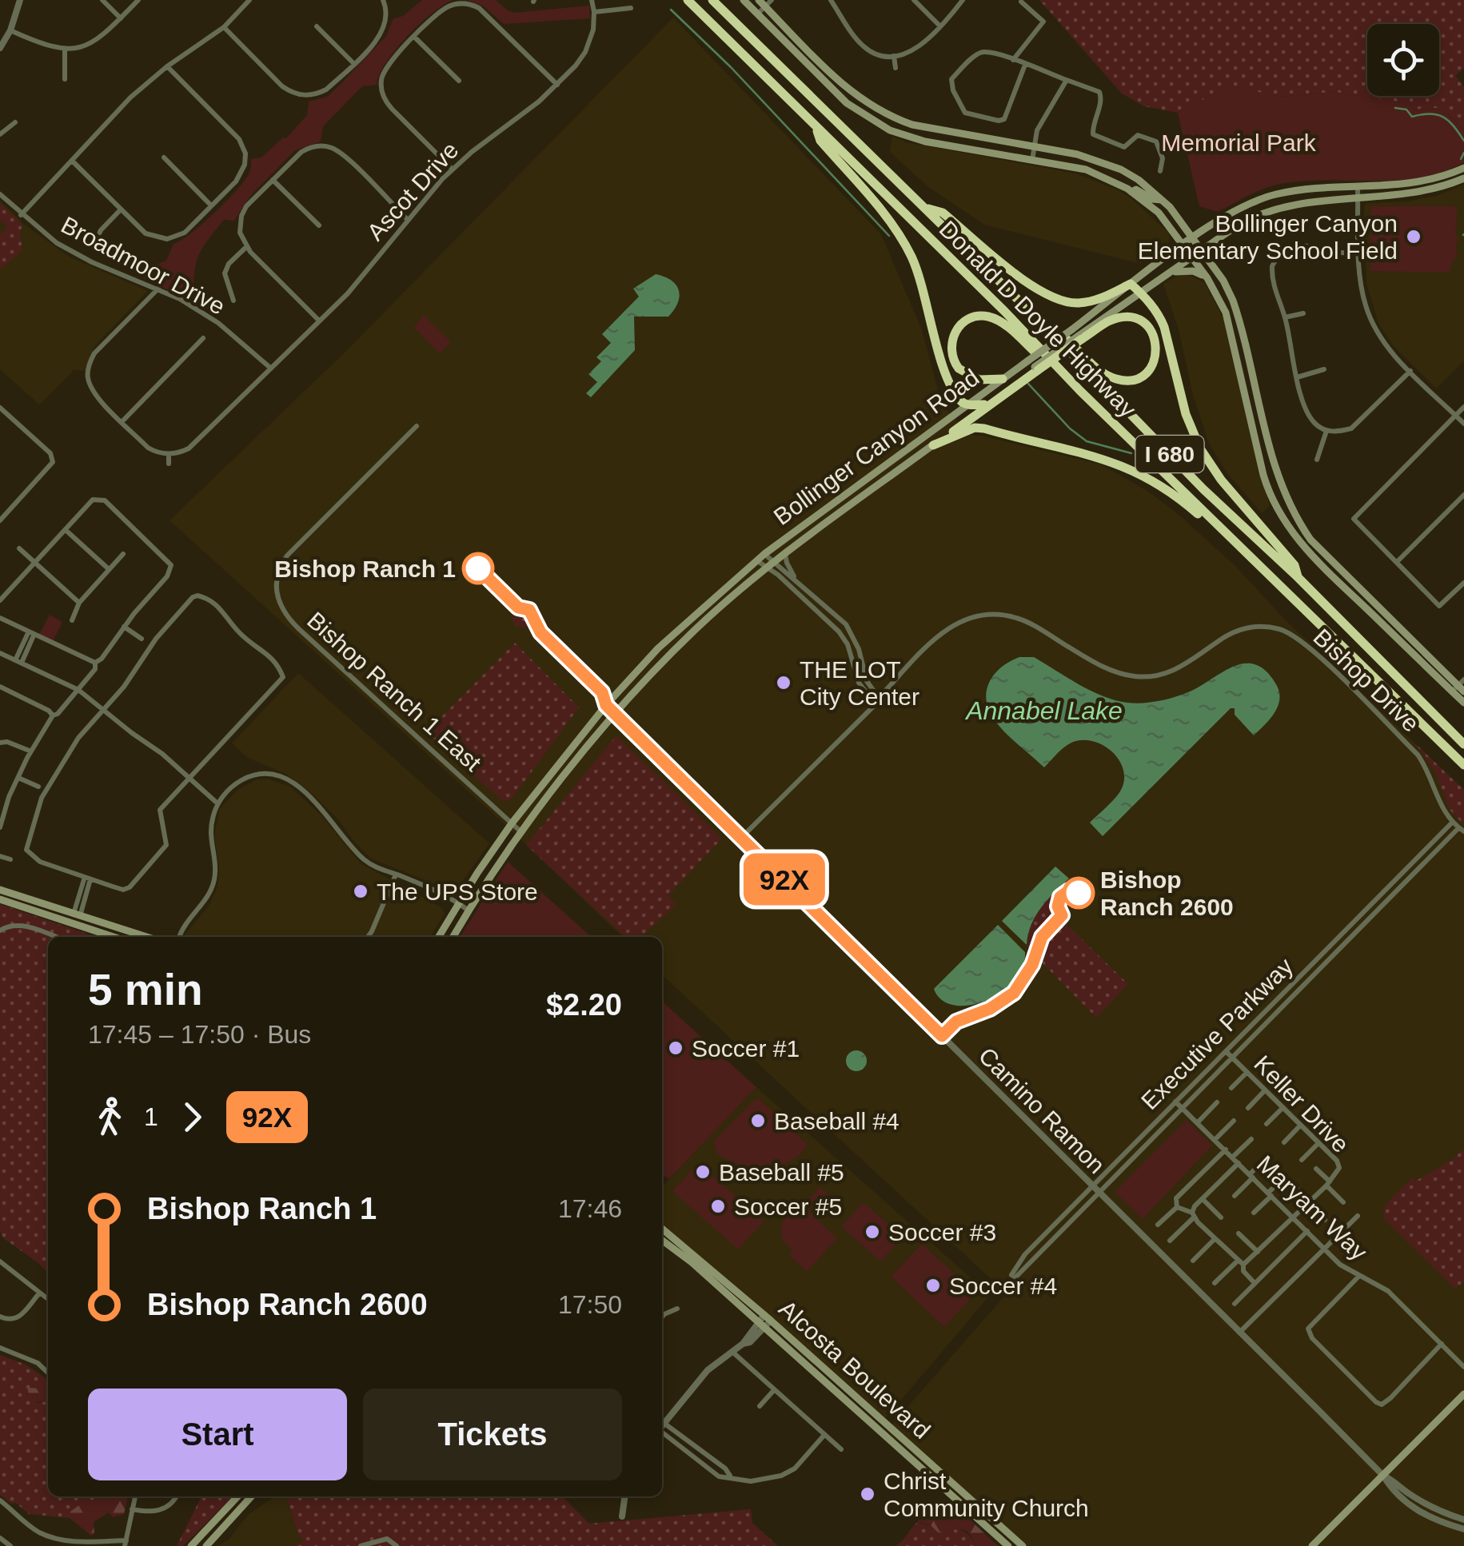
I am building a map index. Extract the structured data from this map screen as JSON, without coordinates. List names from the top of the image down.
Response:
{
  "streets": {
    "highway": ["Donald D Doyle Highway", "I 680"],
    "main road": ["Bollinger Canyon Road", "Alcosta Boulevard"],
    "street": [
      "Ascot Drive",
      "Broadmoor Drive",
      "Bishop Drive",
      "Bishop Ranch 1 East",
      "Executive Parkway",
      "Keller Drive",
      "Camino Ramon",
      "Maryam Way"
    ]
  },
  "crossings": [
    ["Ascot Drive", "Broadmoor Drive"],
    ["Bollinger Canyon Road", "Bishop Ranch 1 East"],
    ["Bollinger Canyon Road", "Camino Ramon"],
    ["Bishop Drive", "Executive Parkway"],
    ["Bishop Drive", "Camino Ramon"],
    ["Executive Parkway", "Keller Drive"],
    ["Executive Parkway", "Camino Ramon"],
    ["Executive Parkway", "Maryam Way"],
    ["Keller Drive", "Maryam Way"]
  ],
  "water": ["Annabel Lake"],
  "parks": ["Memorial Park"],
  "places": [
    "Bollinger Canyon Elementary School Field",
    "Bishop Ranch 1",
    "THE LOT City Center",
    "The UPS Store",
    "Bishop Ranch 2600",
    "Soccer #1",
    "Baseball #4",
    "Baseball #5",
    "Soccer #5",
    "Soccer #3",
    "Soccer #4",
    "Christ Community Church"
  ],
  "lines": ["bus line 92X"],
  "page": {
    "on_map": "92X",
    "heading": ["5 min", "17:45 – 17:50 · Bus", "$2.20"],
    "legs": ["1", "92X"],
    "list": [
      {
        "name": "Bishop Ranch 1",
        "value": "17:46"
      },
      {
        "name": "Bishop Ranch 2600",
        "value": "17:50"
      }
    ],
    "buttons": ["Start", "Tickets"]
  }
}
